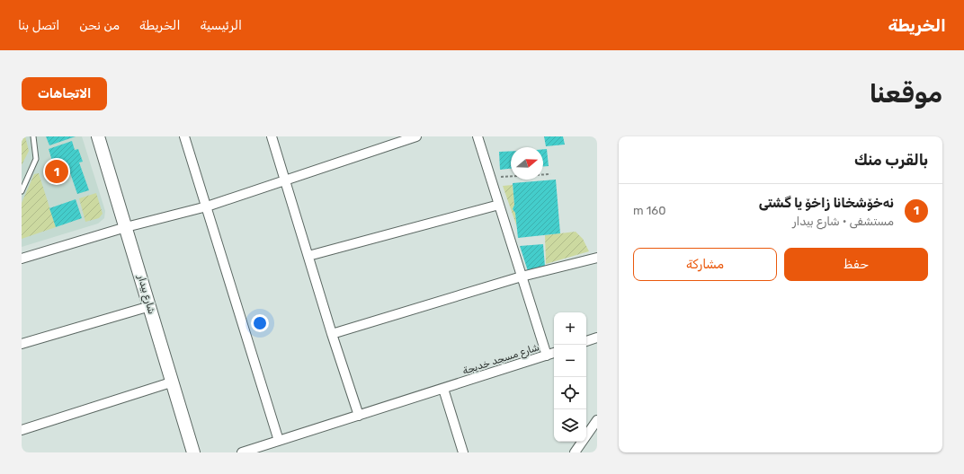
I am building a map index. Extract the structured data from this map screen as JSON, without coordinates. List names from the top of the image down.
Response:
{
  "streets": {
    "main road": ["شارع بيدار"],
    "street": ["شارع مسجد خديجة"]
  },
  "north": "right",
  "page": {
    "header": "الخريطة",
    "nav": [
      "الرئيسية",
      "الخريطة",
      "من نحن",
      "اتصل بنا"
    ],
    "buttons": [
      "الاتجاهات",
      ["حفظ", "مشاركة"]
    ],
    "title": "موقعنا",
    "heading": "بالقرب منك",
    "pins": "1",
    "list": [
      {
        "mark": "1",
        "name": "نەخۆشخانا زاخۆ یا گشتی",
        "note": "مستشفى · شارع بيدار",
        "value": "160 m"
      }
    ],
    "map_buttons": ["+", "−"]
  }
}
